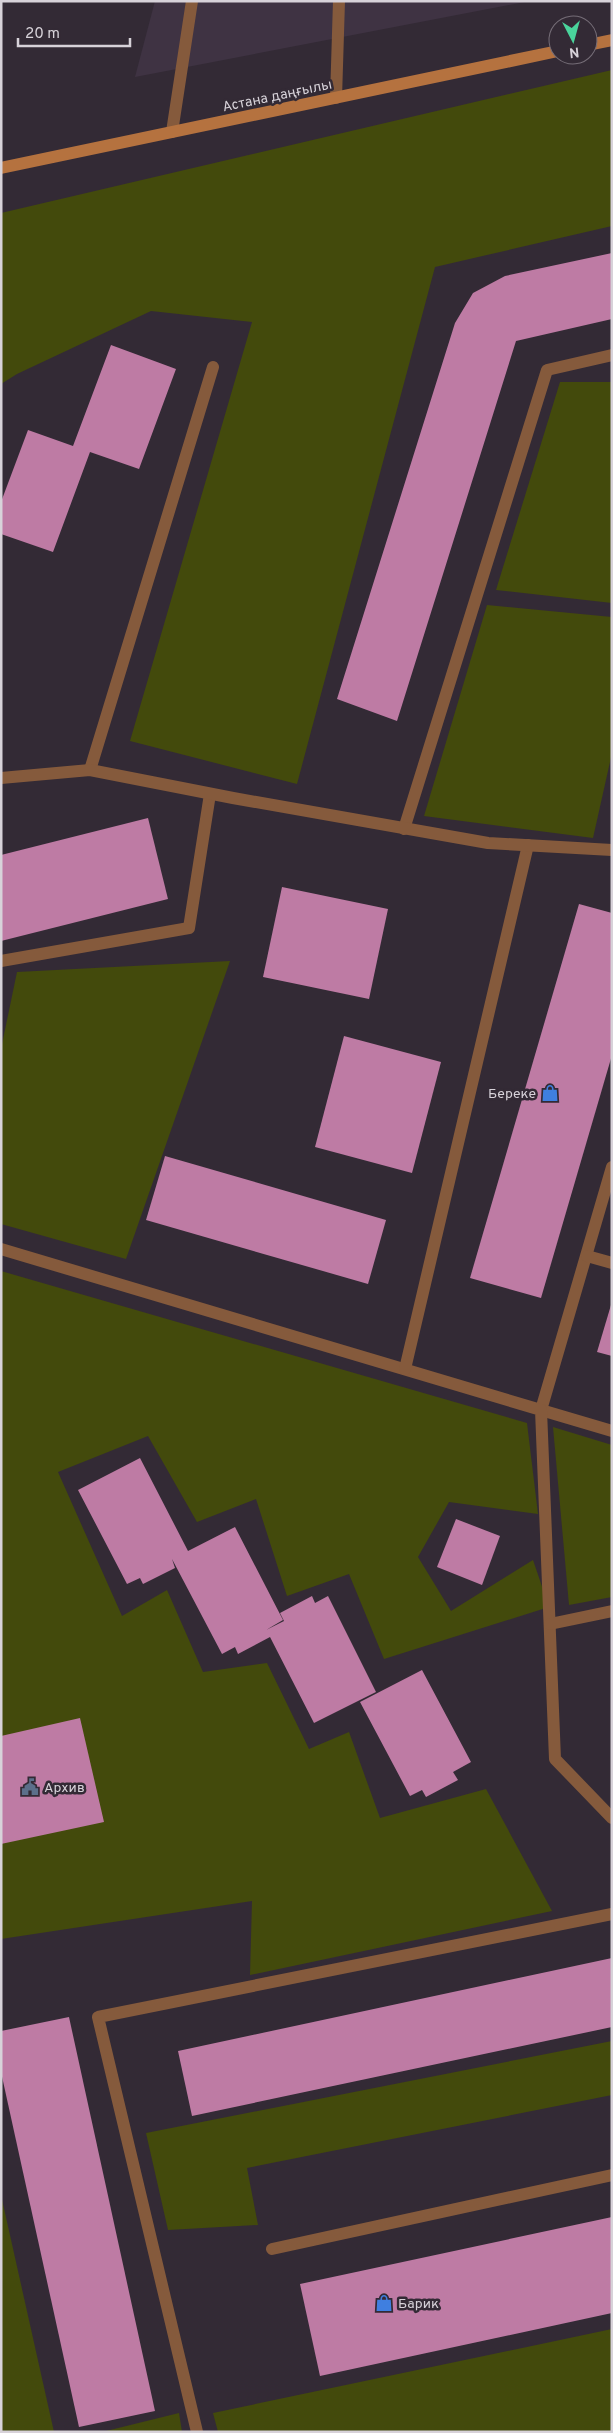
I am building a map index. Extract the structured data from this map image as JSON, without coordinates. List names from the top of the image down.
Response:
{
  "streets": {
    "street": ["Астана даңғылы"]
  },
  "places": {
    "shop": ["Береке", "Барик"],
    "public building": ["Архив"]
  },
  "scale_bar": "20 m",
  "north": "bottom"
}
